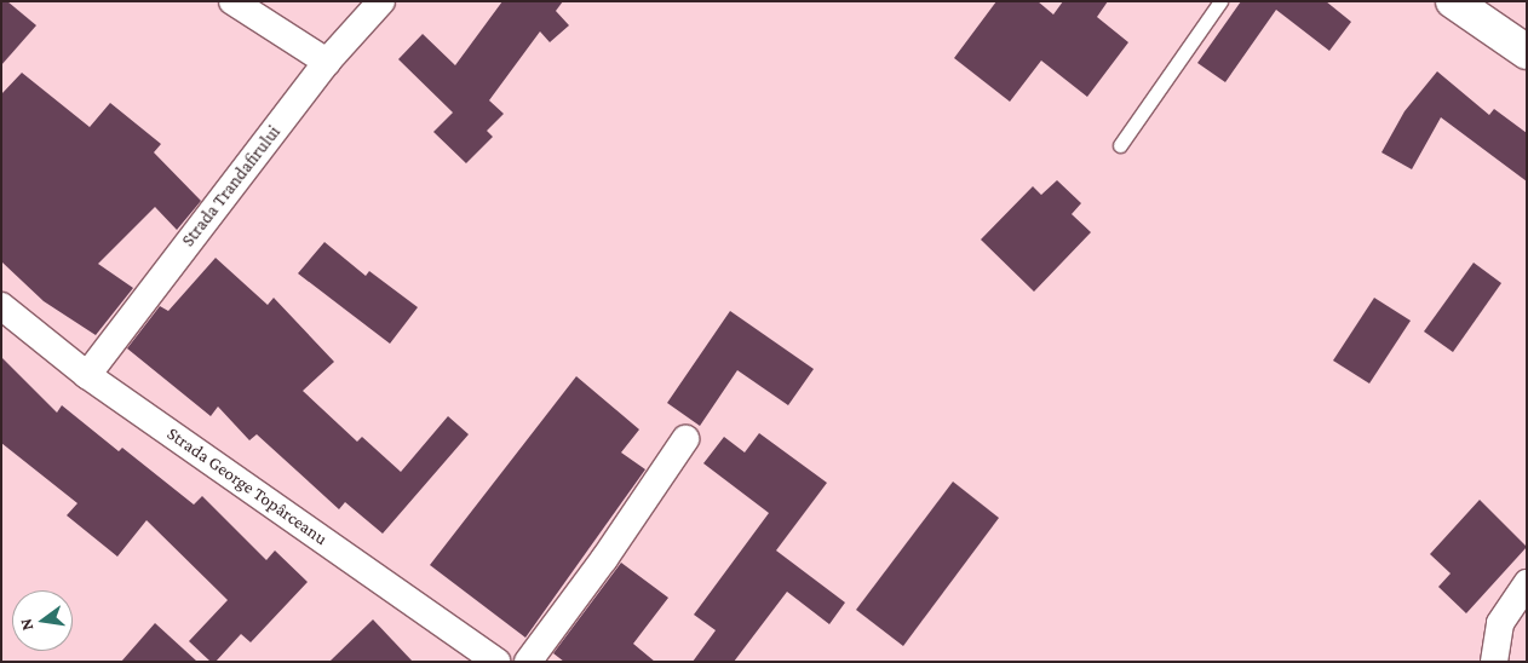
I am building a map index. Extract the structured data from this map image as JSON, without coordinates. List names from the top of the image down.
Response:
{
  "streets": {
    "street": ["Strada Trandafirului", "Strada George Topârceanu"]
  },
  "crossings": [
    ["Strada Trandafirului", "Strada George Topârceanu"]
  ],
  "north": "left"
}
